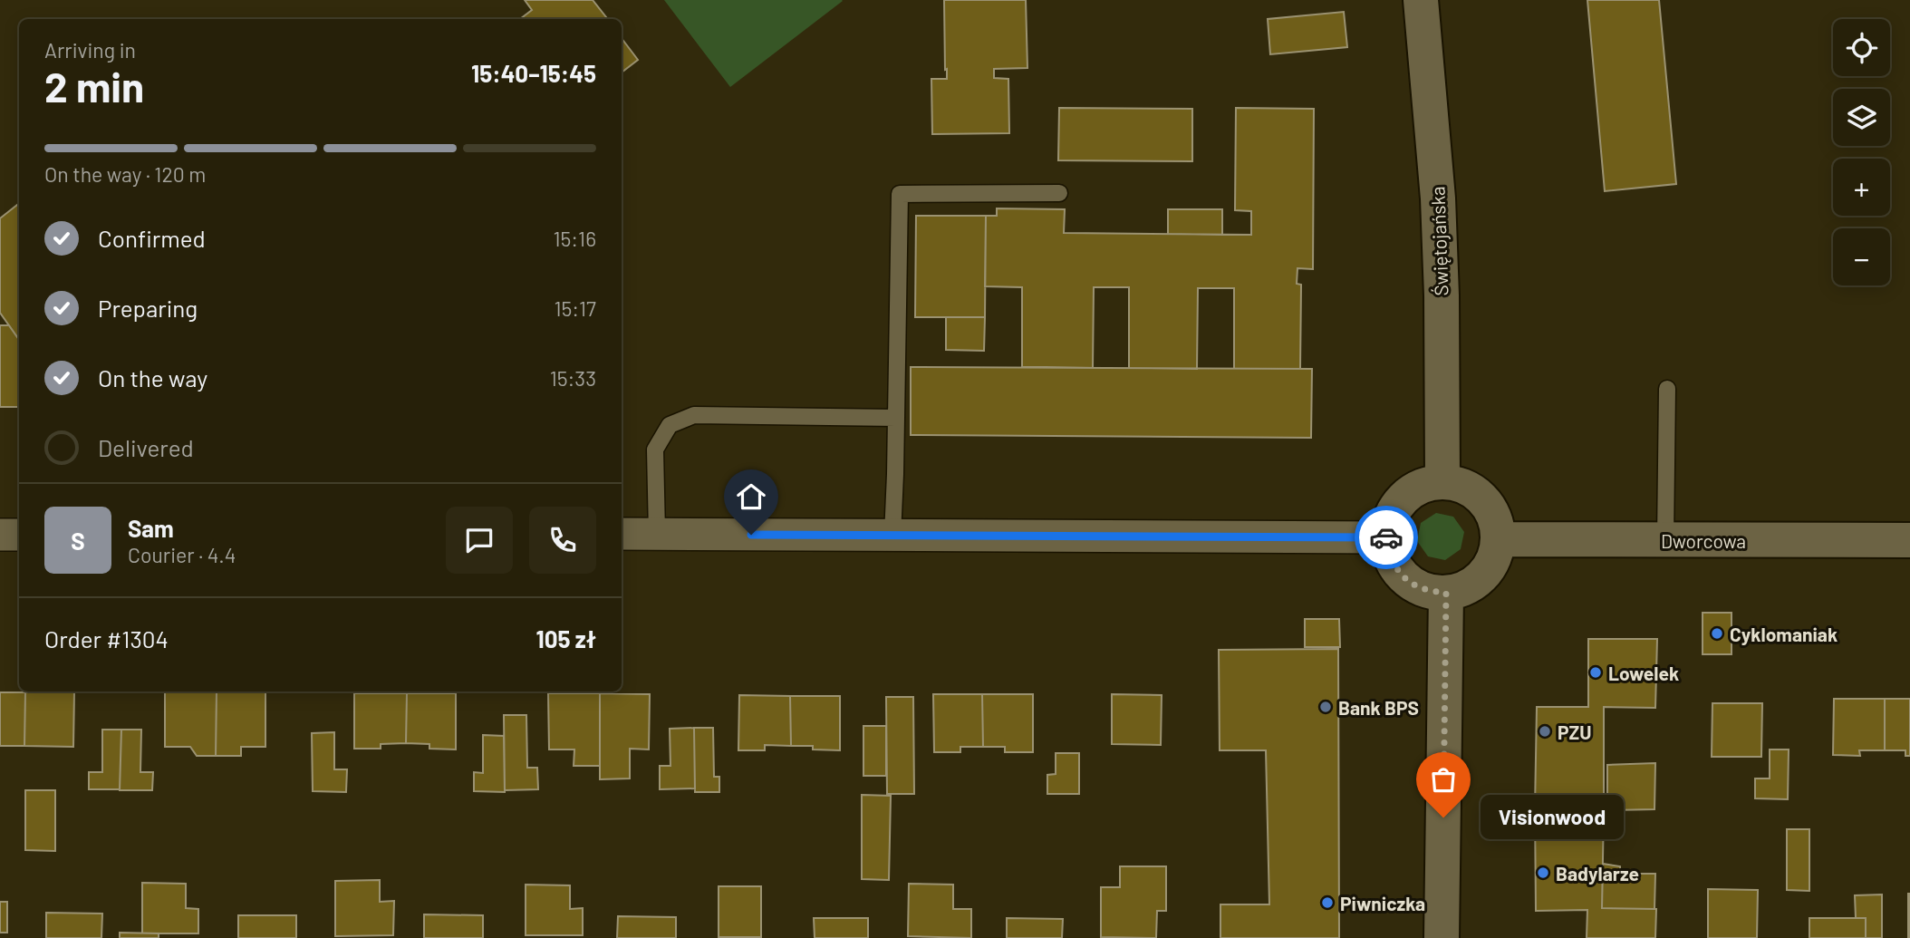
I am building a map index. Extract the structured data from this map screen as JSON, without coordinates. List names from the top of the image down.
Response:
{
  "streets": {
    "street": ["Świętojańska", "Dworcowa"]
  },
  "crossings": [
    ["Świętojańska", "Dworcowa"]
  ],
  "places": [
    "Cyklomaniak",
    "Lowelek",
    "Bank BPS",
    "PZU",
    "Visionwood",
    "Badylarze",
    "Piwniczka"
  ],
  "page": {
    "map_buttons": ["+", "−"],
    "heading": ["2 min", "Arriving in", "15:40–15:45"],
    "panel": [
      "Sam",
      "Courier · 4.4",
      "Order #1304",
      "105 zł"
    ],
    "bar": "On the way · 120 m",
    "list": [
      ["Confirmed", "15:16"],
      ["Preparing", "15:17"],
      ["On the way", "15:33"],
      "Delivered"
    ],
    "round": "S",
    "bubble": "Visionwood"
  }
}
